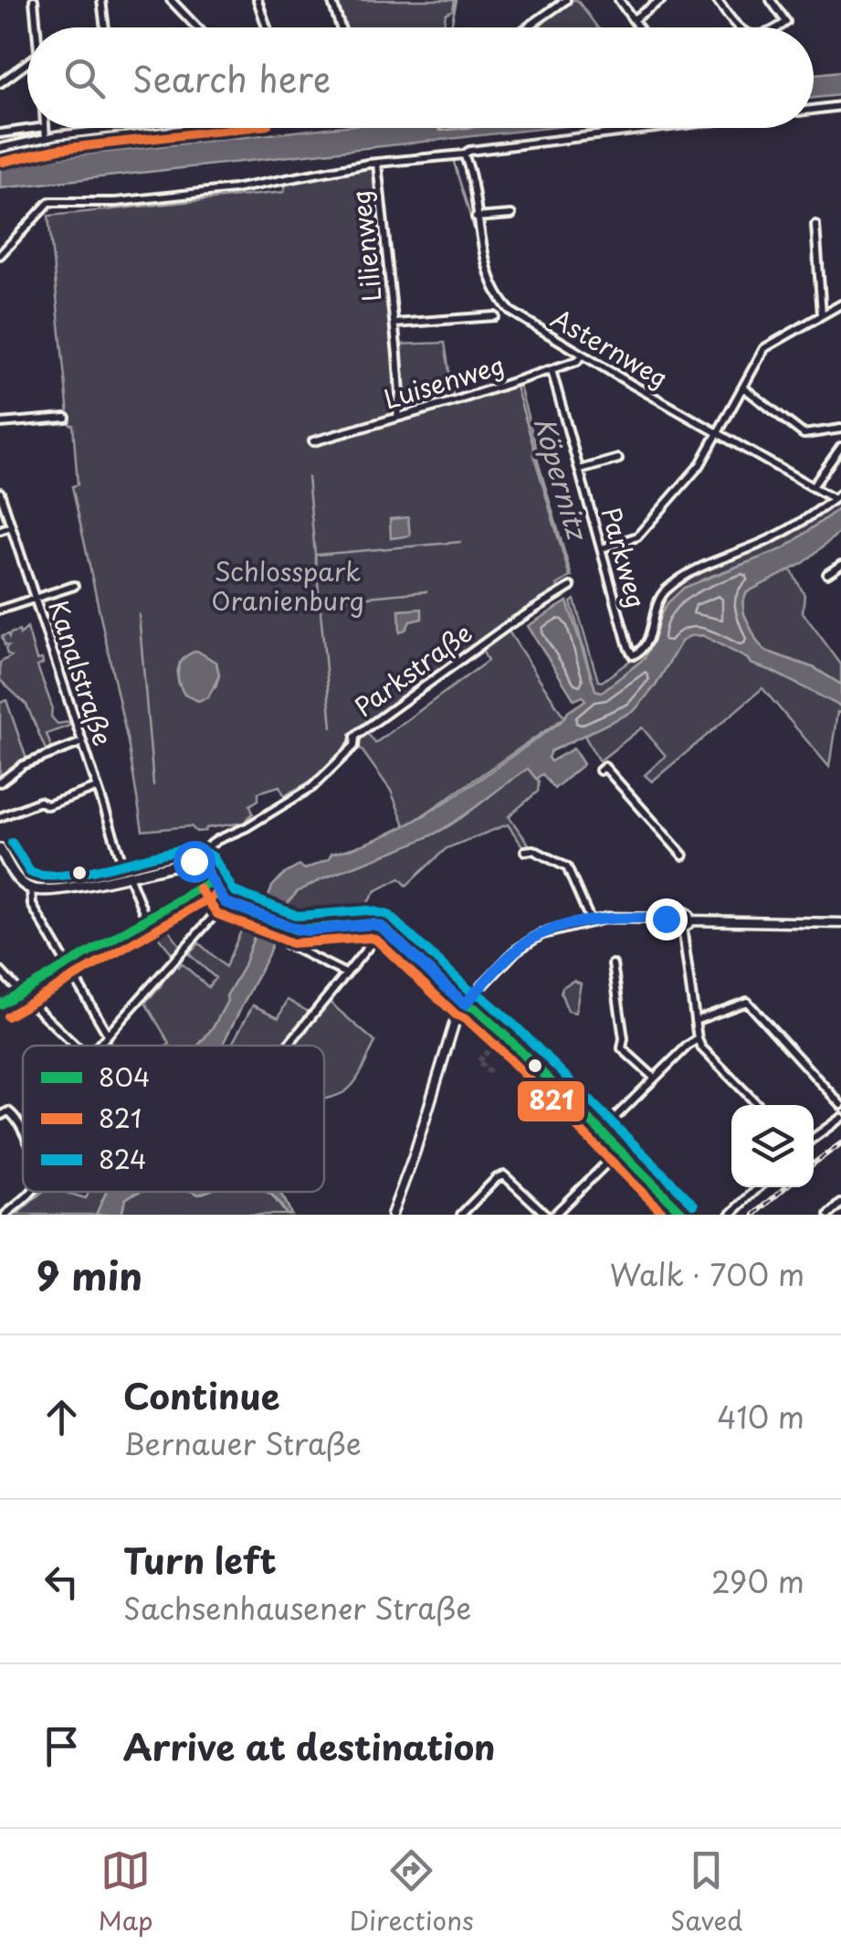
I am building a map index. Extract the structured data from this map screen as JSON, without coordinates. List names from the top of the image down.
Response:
{
  "streets": {
    "street": [
      "Lilienweg",
      "Asternweg",
      "Luisenweg",
      "Parkweg",
      "Parkstraße",
      "Kanalstraße"
    ]
  },
  "crossings": [
    ["Lilienweg", "Luisenweg"],
    ["Asternweg", "Luisenweg"],
    ["Asternweg", "Parkweg"],
    ["Luisenweg", "Parkweg"]
  ],
  "water": ["Köpernitz"],
  "parks": ["Schlosspark Oranienburg"],
  "lines": ["transit line 821", "transit line 824", "transit line 804"],
  "legend": ["804", "821", "824"],
  "page": {
    "search": "Search here",
    "heading": ["9 min", "Walk · 700 m"],
    "list": [
      ["Continue", "Bernauer Straße", "410 m"],
      ["Turn left", "Sachsenhausener Straße", "290 m"],
      "Arrive at destination"
    ],
    "nav": ["Map", "Directions", "Saved"]
  }
}
